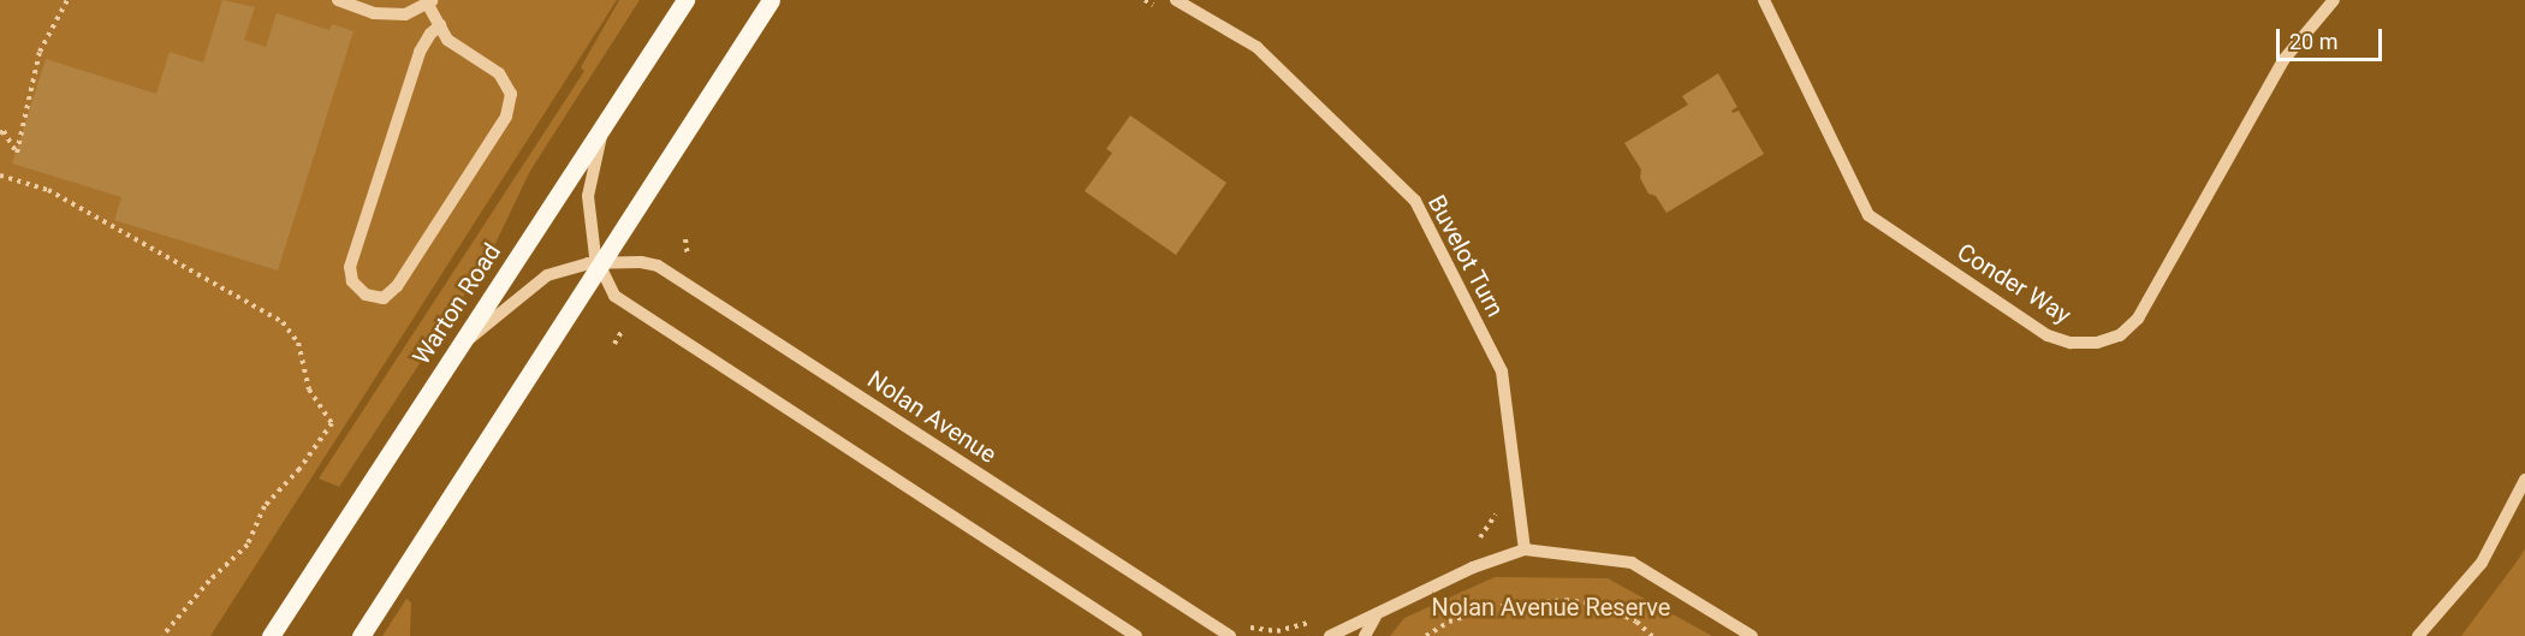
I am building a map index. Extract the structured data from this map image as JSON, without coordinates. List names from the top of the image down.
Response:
{
  "streets": {
    "main road": ["Warton Road"],
    "street": ["Buvelot Turn", "Conder Way", "Nolan Avenue"]
  },
  "crossings": [
    ["Warton Road", "Nolan Avenue"]
  ],
  "parks": ["Nolan Avenue Reserve"],
  "scale_bar": "20 m"
}
